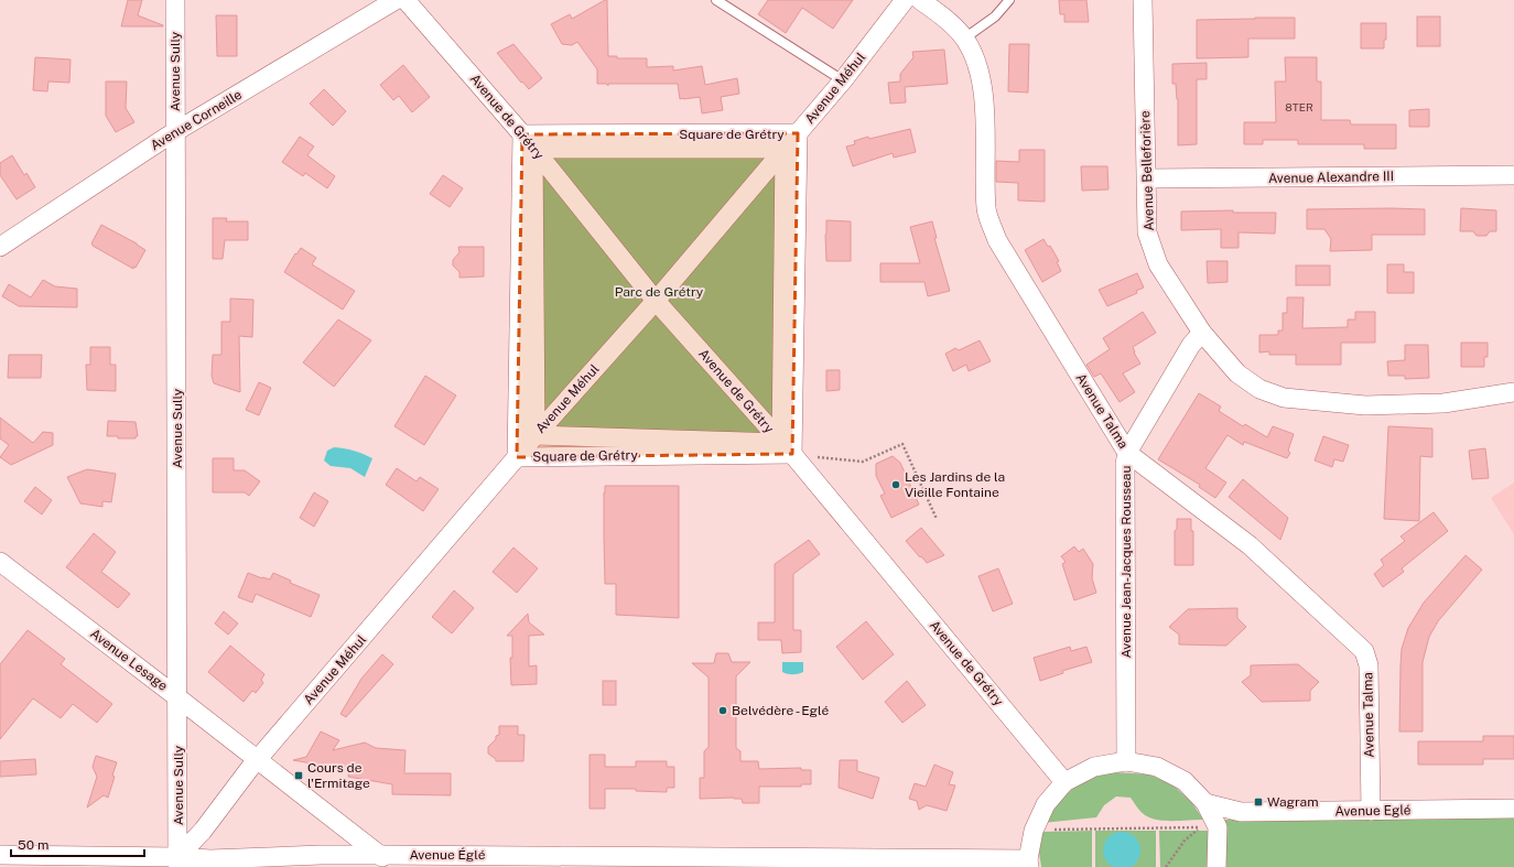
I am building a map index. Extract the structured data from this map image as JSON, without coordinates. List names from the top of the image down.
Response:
{
  "streets": {
    "street": [
      "Avenue Sully",
      "Avenue Méhul",
      "Avenue de Grétry",
      "Avenue Corneille",
      "Square de Grétry",
      "Avenue Belleforière",
      "Avenue Alexandre III",
      "Avenue Talma",
      "Avenue Jean-Jacques Rousseau",
      "Avenue Lesage",
      "Avenue Eglé",
      "Avenue Églé"
    ]
  },
  "crossings": [
    ["Avenue Sully", "Avenue Méhul"],
    ["Avenue Sully", "Avenue Corneille"],
    ["Avenue Sully", "Avenue Lesage"],
    ["Avenue Sully", "Avenue Églé"],
    ["Avenue Méhul", "Avenue de Grétry"],
    ["Avenue Méhul", "Square de Grétry"],
    ["Avenue Méhul", "Avenue Lesage"],
    ["Avenue Méhul", "Avenue Églé"],
    ["Avenue de Grétry", "Square de Grétry"],
    ["Avenue Belleforière", "Avenue Alexandre III"],
    ["Avenue Belleforière", "Avenue Jean-Jacques Rousseau"],
    ["Avenue Talma", "Avenue Jean-Jacques Rousseau"],
    ["Avenue Talma", "Avenue Eglé"],
    ["Avenue Lesage", "Avenue Églé"]
  ],
  "parks": ["Parc de Grétry"],
  "places": {
    "other": ["Les Jardins de la Vieille Fontaine", "Belvédère - Eglé"],
    "transit": ["Cours de l'Ermitage", "Wagram"]
  },
  "house_numbers": ["8TER"],
  "scale_bar": "50 m"
}
